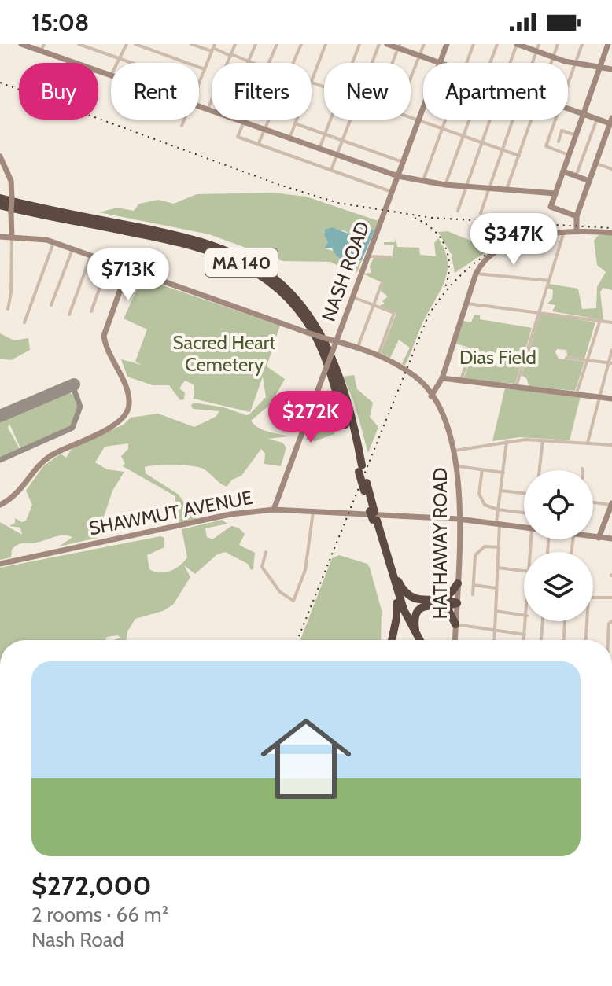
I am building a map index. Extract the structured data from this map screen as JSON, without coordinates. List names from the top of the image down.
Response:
{
  "streets": {
    "highway": ["MA 140"],
    "main road": ["NASH ROAD", "SHAWMUT AVENUE", "HATHAWAY ROAD"]
  },
  "crossings": [
    ["NASH ROAD", "SHAWMUT AVENUE"],
    ["NASH ROAD", "HATHAWAY ROAD"],
    ["SHAWMUT AVENUE", "HATHAWAY ROAD"]
  ],
  "parks": ["Sacred Heart Cemetery", "Dias Field"],
  "page": {
    "status": "15:08",
    "chip": [
      "Buy",
      "Rent",
      "Filters",
      "New",
      "Apartment"
    ],
    "price": ["$347K", "$713K", "$272K"],
    "list": [
      {
        "name": "$272,000",
        "note": "2 rooms · 66 m² · Nash Road"
      }
    ]
  }
}
